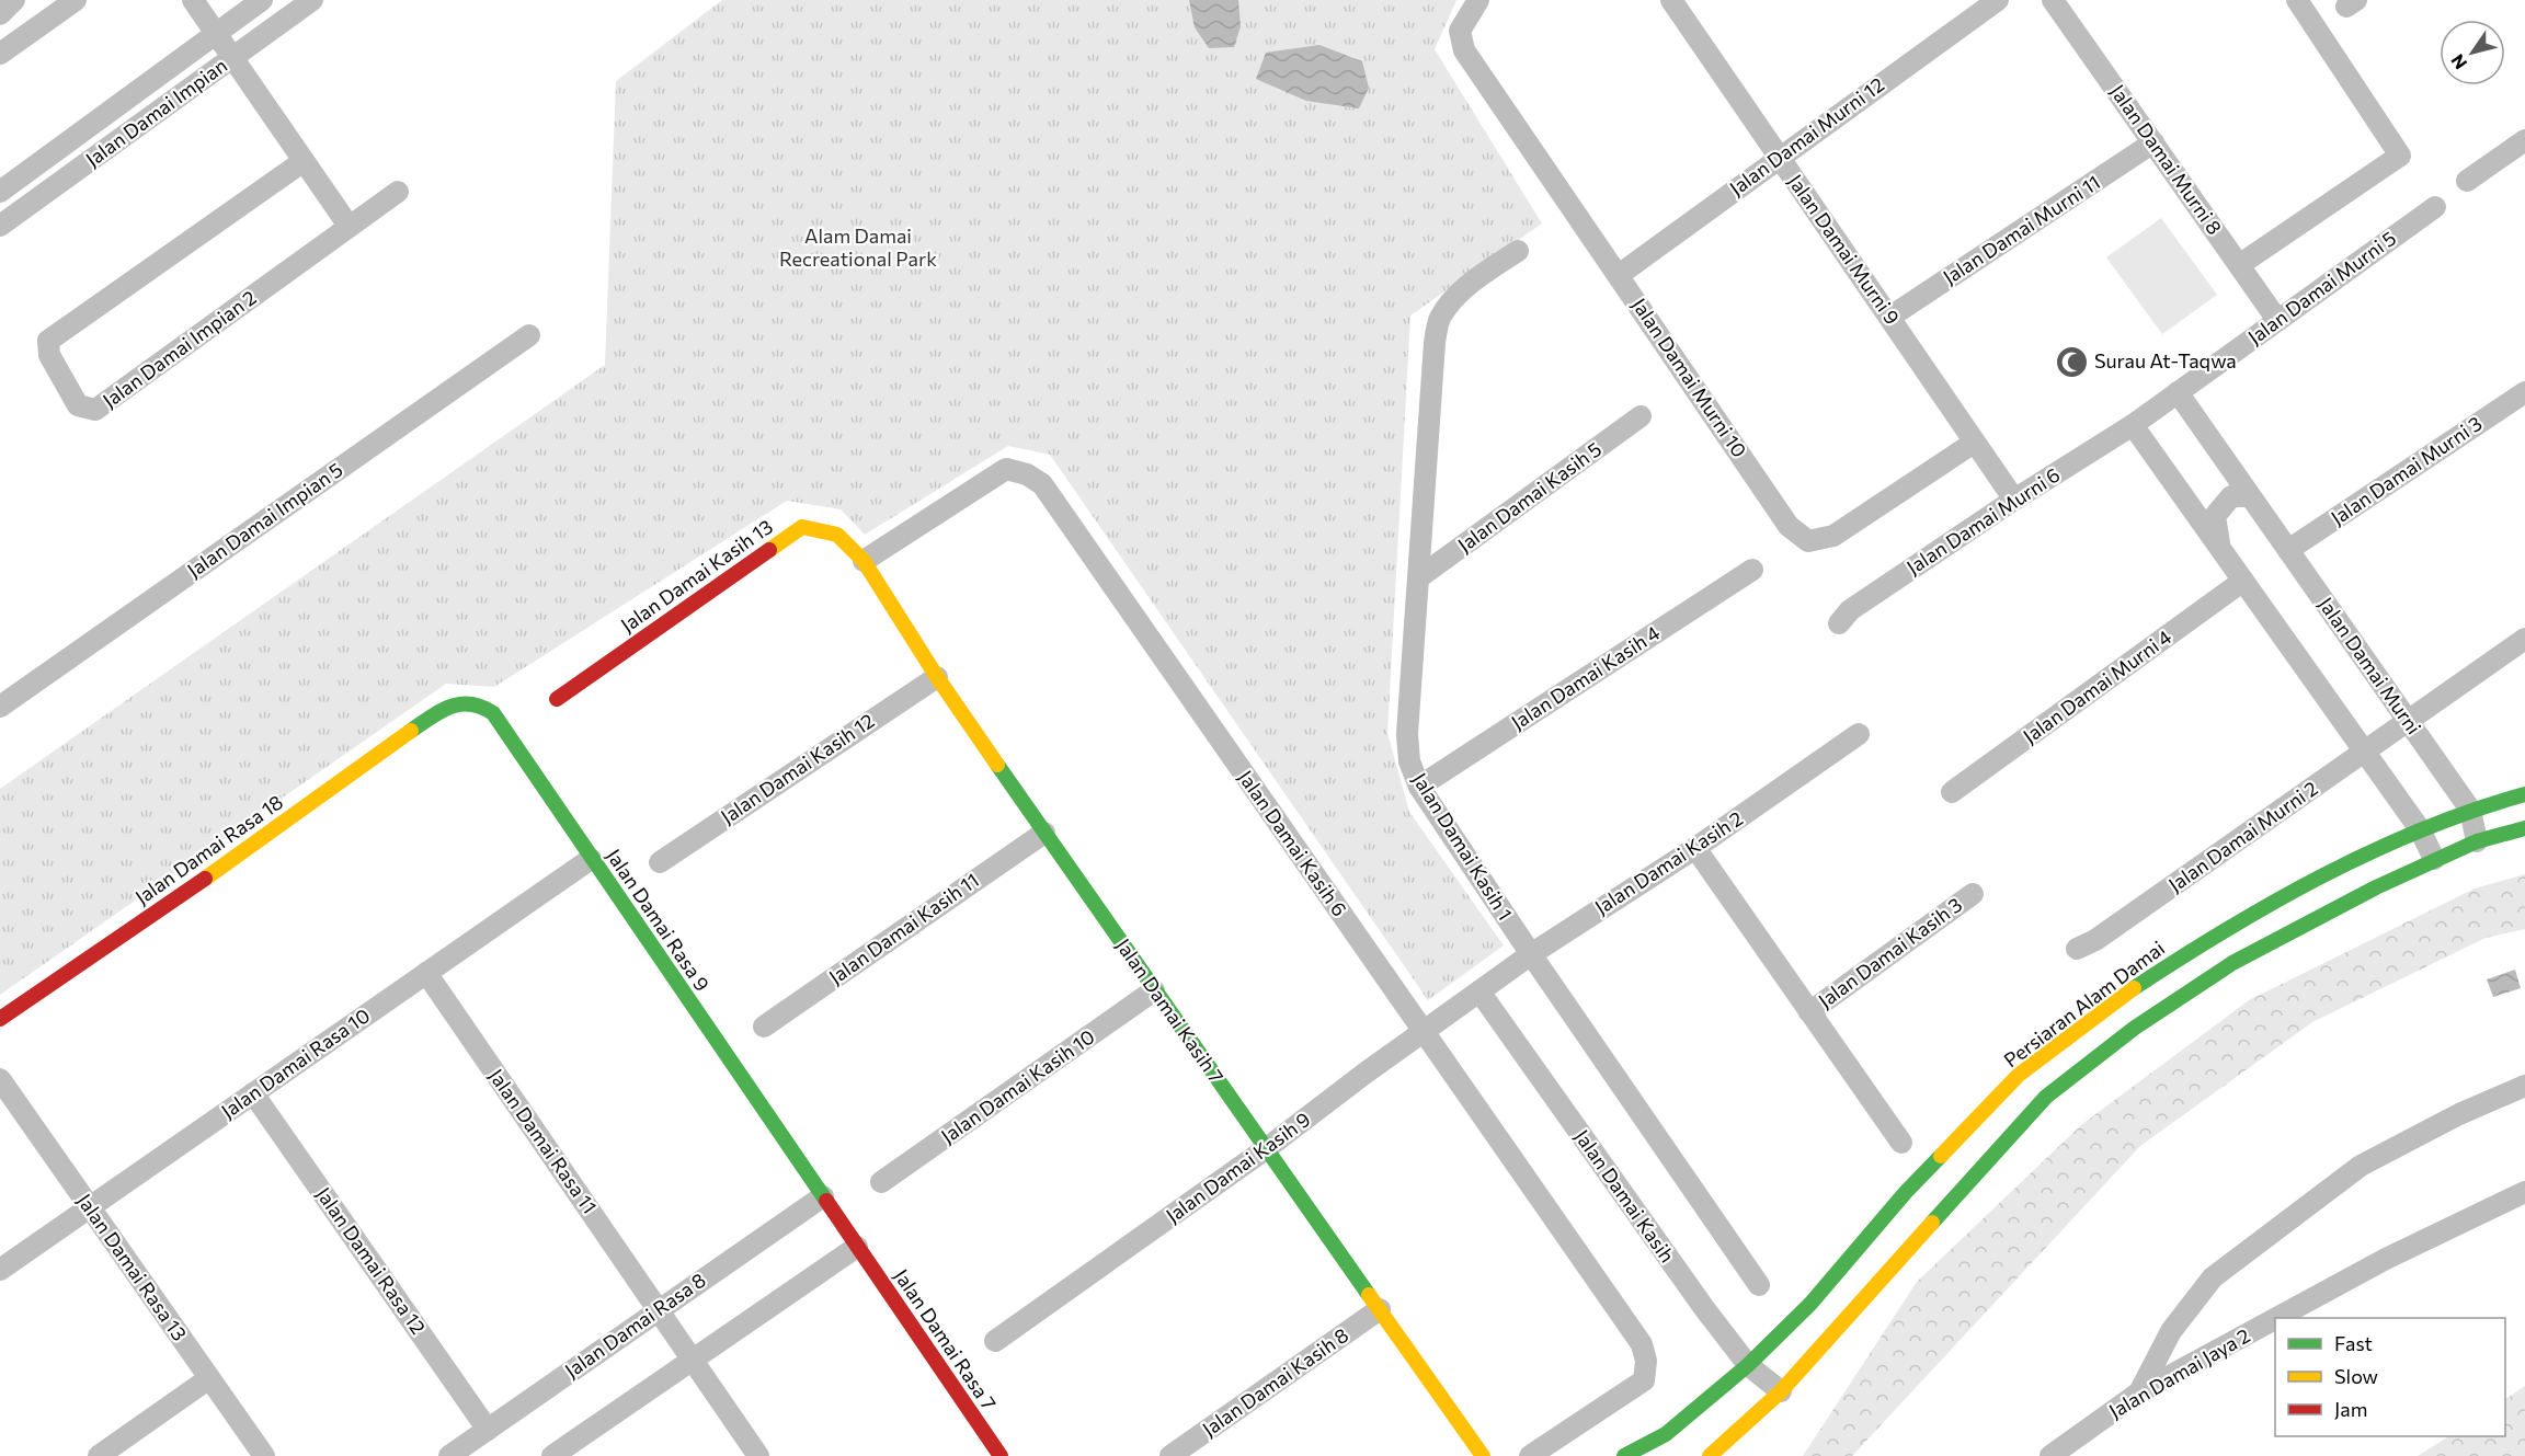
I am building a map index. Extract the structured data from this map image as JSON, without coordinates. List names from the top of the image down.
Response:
{
  "streets": {
    "street": [
      "Jalan Damai Impian",
      "Jalan Damai Murni 12",
      "Jalan Damai Murni 8",
      "Jalan Damai Murni 11",
      "Jalan Damai Murni 9",
      "Jalan Damai Murni 5",
      "Jalan Damai Impian 2",
      "Jalan Damai Murni 10",
      "Jalan Damai Murni 3",
      "Jalan Damai Kasih 5",
      "Jalan Damai Impian 5",
      "Jalan Damai Murni 6",
      "Jalan Damai Kasih 13",
      "Jalan Damai Murni",
      "Jalan Damai Kasih 4",
      "Jalan Damai Murni 4",
      "Jalan Damai Kasih 12",
      "Jalan Damai Murni 2",
      "Jalan Damai Kasih 6",
      "Jalan Damai Kasih 1",
      "Jalan Damai Rasa 18",
      "Jalan Damai Kasih 2",
      "Jalan Damai Rasa 9",
      "Jalan Damai Kasih 11",
      "Jalan Damai Kasih 3",
      "Persiaran Alam Damai",
      "Jalan Damai Kasih 7",
      "Jalan Damai Rasa 10",
      "Jalan Damai Kasih 10",
      "Jalan Damai Rasa 11",
      "Jalan Damai Kasih 9",
      "Jalan Damai Kasih",
      "Jalan Damai Rasa 12",
      "Jalan Damai Rasa 13",
      "Jalan Damai Rasa 8",
      "Jalan Damai Rasa 7",
      "Jalan Damai Jaya 2",
      "Jalan Damai Kasih 8"
    ]
  },
  "crossings": [
    ["Jalan Damai Murni 12", "Jalan Damai Murni 9"],
    ["Jalan Damai Murni 12", "Jalan Damai Murni 10"],
    ["Jalan Damai Murni 8", "Jalan Damai Murni 11"],
    ["Jalan Damai Murni 8", "Jalan Damai Murni 5"],
    ["Jalan Damai Murni 11", "Jalan Damai Murni 9"],
    ["Jalan Damai Murni 9", "Jalan Damai Murni 10"],
    ["Jalan Damai Murni 9", "Jalan Damai Murni 6"],
    ["Jalan Damai Murni 5", "Jalan Damai Murni 6"],
    ["Jalan Damai Murni 5", "Jalan Damai Murni"],
    ["Jalan Damai Murni 3", "Jalan Damai Murni"],
    ["Jalan Damai Kasih 5", "Jalan Damai Kasih 1"],
    ["Jalan Damai Kasih 13", "Jalan Damai Kasih 6"],
    ["Jalan Damai Kasih 13", "Jalan Damai Kasih 7"],
    ["Jalan Damai Murni", "Jalan Damai Murni 2"],
    ["Jalan Damai Murni", "Persiaran Alam Damai"],
    ["Jalan Damai Kasih 4", "Jalan Damai Kasih 1"],
    ["Jalan Damai Kasih 12", "Jalan Damai Kasih 7"],
    ["Jalan Damai Kasih 6", "Jalan Damai Kasih 7"],
    ["Jalan Damai Kasih 6", "Jalan Damai Kasih 9"],
    ["Jalan Damai Kasih 1", "Jalan Damai Kasih 2"],
    ["Jalan Damai Rasa 18", "Jalan Damai Rasa 9"],
    ["Jalan Damai Kasih 2", "Jalan Damai Kasih 9"],
    ["Jalan Damai Kasih 2", "Jalan Damai Kasih"],
    ["Jalan Damai Rasa 9", "Jalan Damai Rasa 10"],
    ["Jalan Damai Rasa 9", "Jalan Damai Rasa 8"],
    ["Jalan Damai Rasa 9", "Jalan Damai Rasa 7"],
    ["Jalan Damai Kasih 11", "Jalan Damai Kasih 7"],
    ["Persiaran Alam Damai", "Jalan Damai Kasih"],
    ["Jalan Damai Kasih 7", "Jalan Damai Kasih 10"],
    ["Jalan Damai Kasih 7", "Jalan Damai Kasih 9"],
    ["Jalan Damai Kasih 7", "Jalan Damai Kasih 8"],
    ["Jalan Damai Rasa 10", "Jalan Damai Rasa 11"],
    ["Jalan Damai Rasa 10", "Jalan Damai Rasa 12"],
    ["Jalan Damai Rasa 10", "Jalan Damai Rasa 13"],
    ["Jalan Damai Rasa 11", "Jalan Damai Rasa 8"],
    ["Jalan Damai Kasih 9", "Jalan Damai Kasih"],
    ["Jalan Damai Rasa 12", "Jalan Damai Rasa 8"]
  ],
  "parks": ["Alam Damai Recreational Park"],
  "places": {
    "mosque": ["Surau At-Taqwa"]
  },
  "legend": ["Fast", "Slow", "Jam"],
  "north": "bottom left"
}
